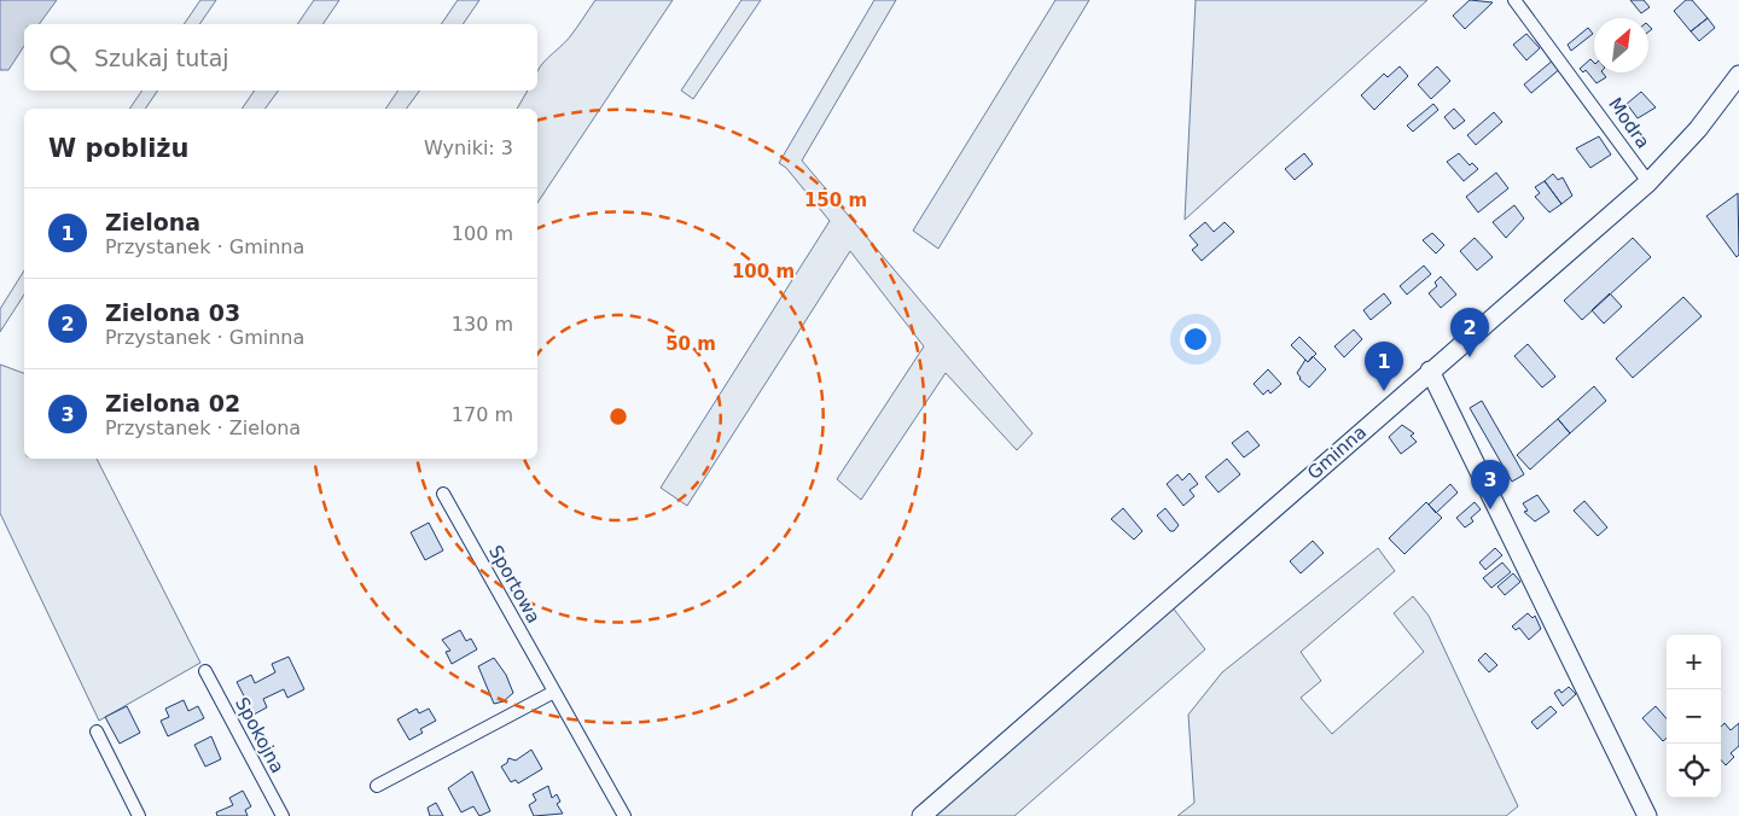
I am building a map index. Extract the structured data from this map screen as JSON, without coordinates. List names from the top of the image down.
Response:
{
  "streets": {
    "main road": ["Gminna"],
    "street": ["Modra", "Sportowa", "Spokojna"]
  },
  "crossings": [
    ["Modra", "Gminna"]
  ],
  "north": "top right",
  "page": {
    "search": "Szukaj tutaj",
    "heading": ["W pobliżu", "Wyniki: 3"],
    "list": [
      {
        "mark": "1",
        "name": "Zielona",
        "note": "Przystanek · Gminna",
        "value": "100 m"
      },
      {
        "mark": "2",
        "name": "Zielona 03",
        "note": "Przystanek · Gminna",
        "value": "130 m"
      },
      {
        "mark": "3",
        "name": "Zielona 02",
        "note": "Przystanek · Zielona",
        "value": "170 m"
      }
    ],
    "pins": ["2", "1", "3"],
    "map_buttons": ["+", "−"]
  },
  "rings": ["150 m", "100 m", "50 m"]
}
